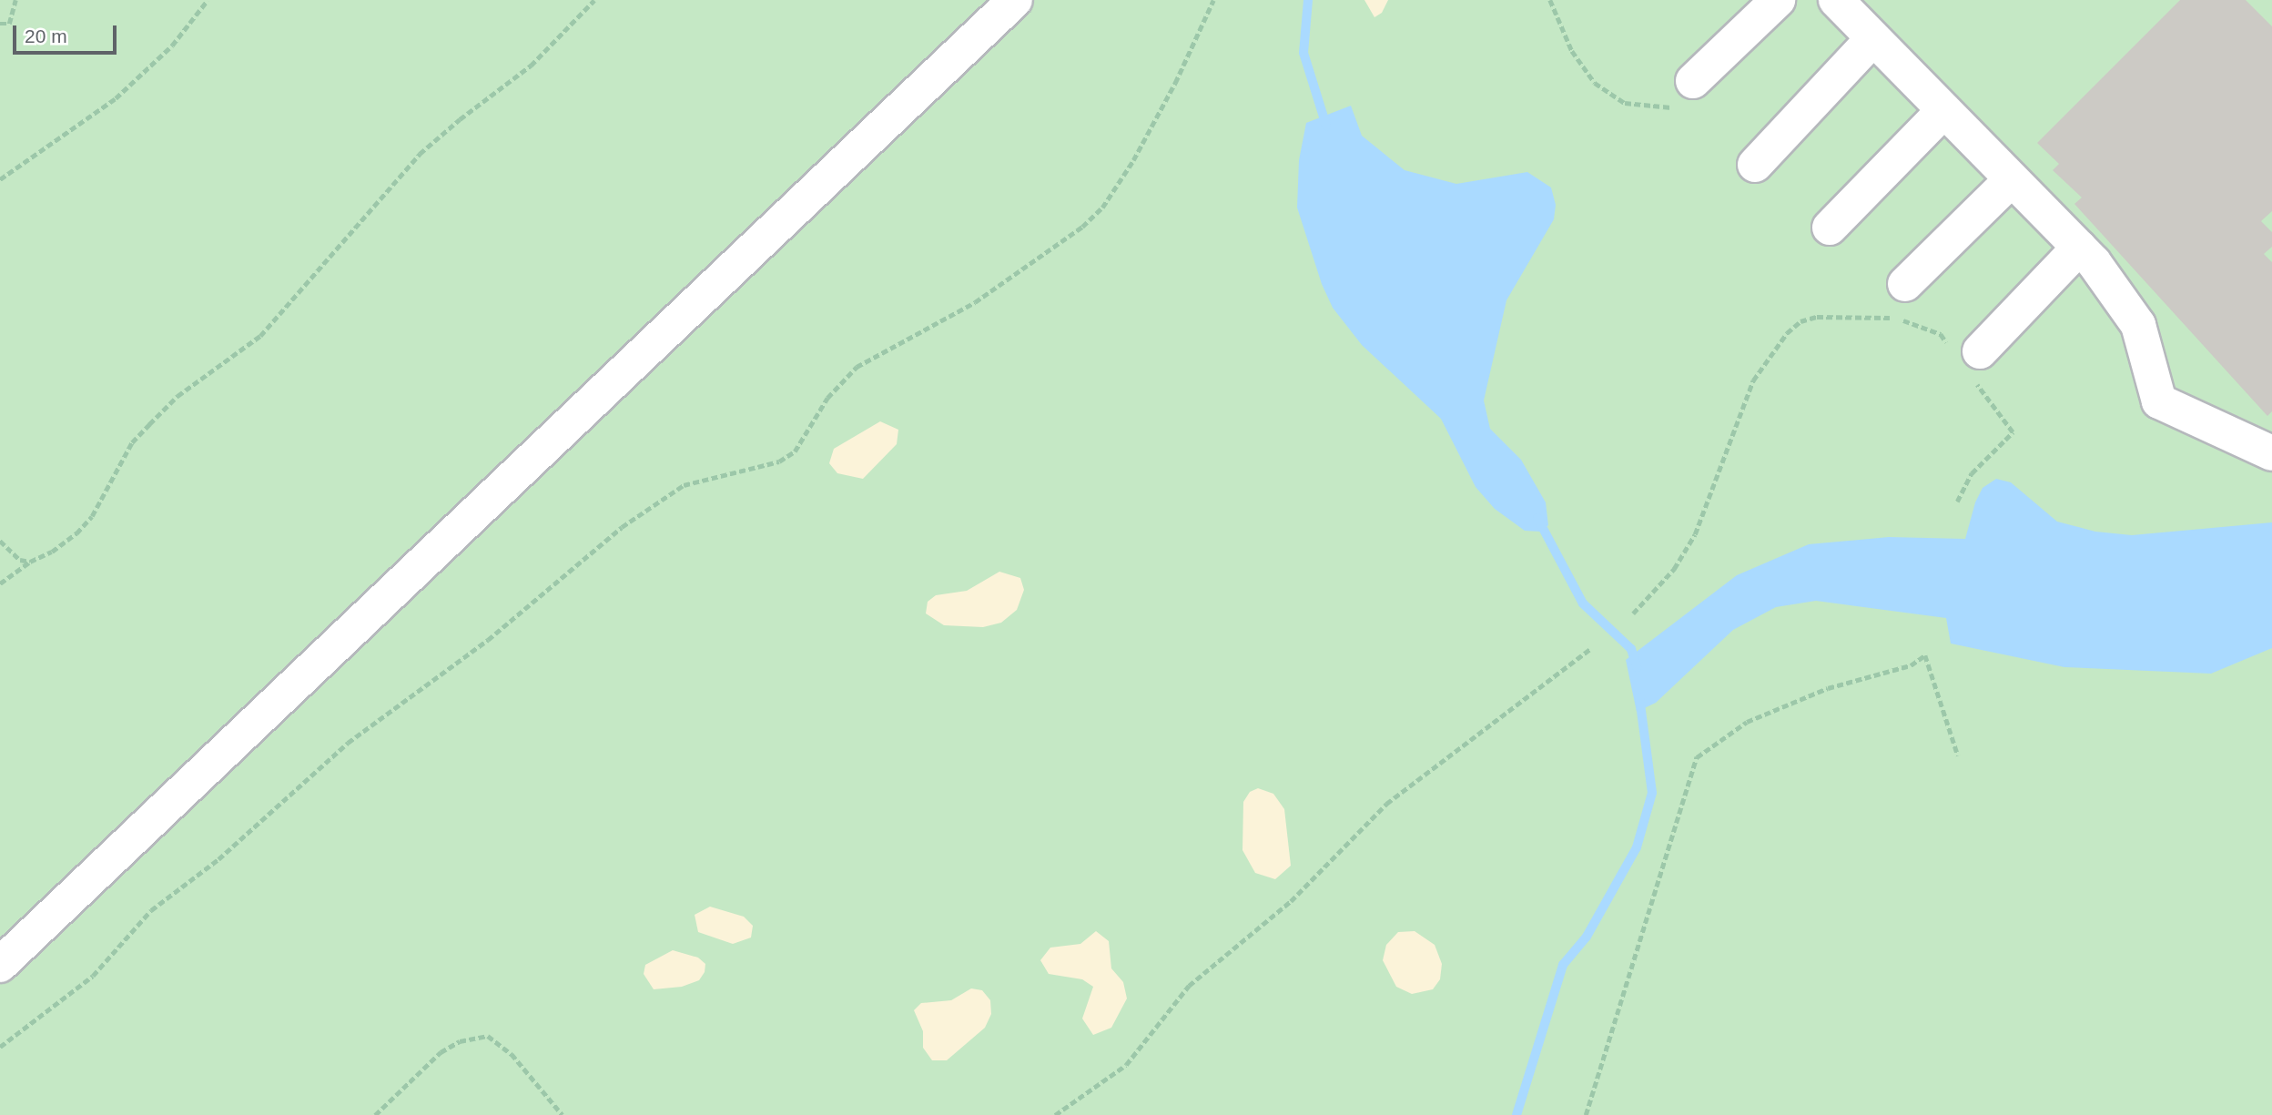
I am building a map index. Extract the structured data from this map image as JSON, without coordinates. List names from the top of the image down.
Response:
{
  "scale_bar": "20 m"
}
